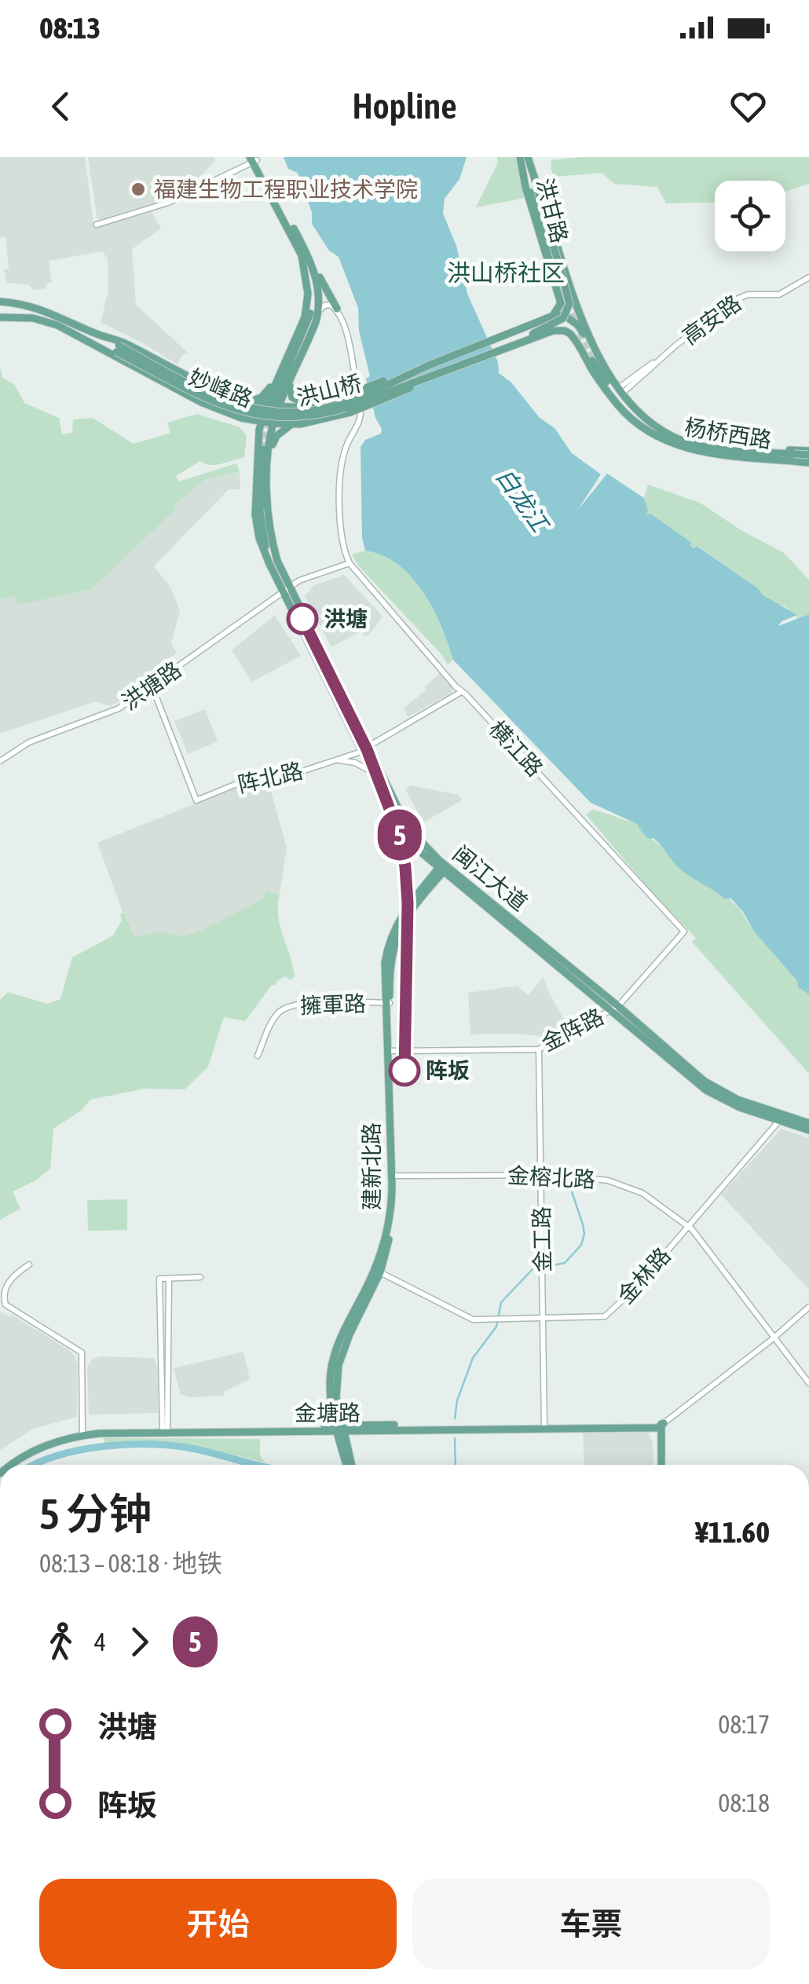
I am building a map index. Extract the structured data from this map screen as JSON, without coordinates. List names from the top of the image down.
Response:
{
  "streets": {
    "main road": [
      "洪甘路",
      "妙峰路",
      "洪山桥",
      "杨桥西路",
      "闽江大道",
      "建新北路",
      "金塘路"
    ],
    "street": [
      "高安路",
      "洪塘路",
      "横江路",
      "阵北路",
      "擁軍路",
      "金阵路",
      "金榕北路",
      "金工路",
      "金林路"
    ]
  },
  "crossings": [
    ["洪甘路", "杨桥西路"],
    ["高安路", "杨桥西路"],
    ["妙峰路", "洪山桥"],
    ["妙峰路", "闽江大道"],
    ["洪山桥", "杨桥西路"],
    ["洪塘路", "横江路"],
    ["洪塘路", "阵北路"],
    ["洪塘路", "闽江大道"],
    ["横江路", "阵北路"],
    ["横江路", "闽江大道"],
    ["横江路", "金阵路"],
    ["阵北路", "闽江大道"],
    ["闽江大道", "金阵路"],
    ["闽江大道", "建新北路"],
    ["闽江大道", "金林路"],
    ["擁軍路", "建新北路"],
    ["金阵路", "建新北路"],
    ["金阵路", "金工路"],
    ["建新北路", "金榕北路"],
    ["建新北路", "金林路"],
    ["建新北路", "金塘路"],
    ["金榕北路", "金工路"],
    ["金榕北路", "金林路"],
    ["金工路", "金林路"],
    ["金工路", "金塘路"]
  ],
  "districts": ["洪山桥社区"],
  "water": ["白龙江"],
  "places": ["福建生物工程职业技术学院", "洪塘", "阵坂"],
  "lines": ["metro line 5"],
  "page": {
    "status": "08:13",
    "header": "Hopline",
    "on_map": "5",
    "heading": ["5 分钟", "08:13 – 08:18 · 地铁", "¥11.60"],
    "legs": ["4", "5"],
    "list": [
      {
        "name": "洪塘",
        "value": "08:17"
      },
      {
        "name": "阵坂",
        "value": "08:18"
      }
    ],
    "buttons": ["开始", "车票"]
  }
}
